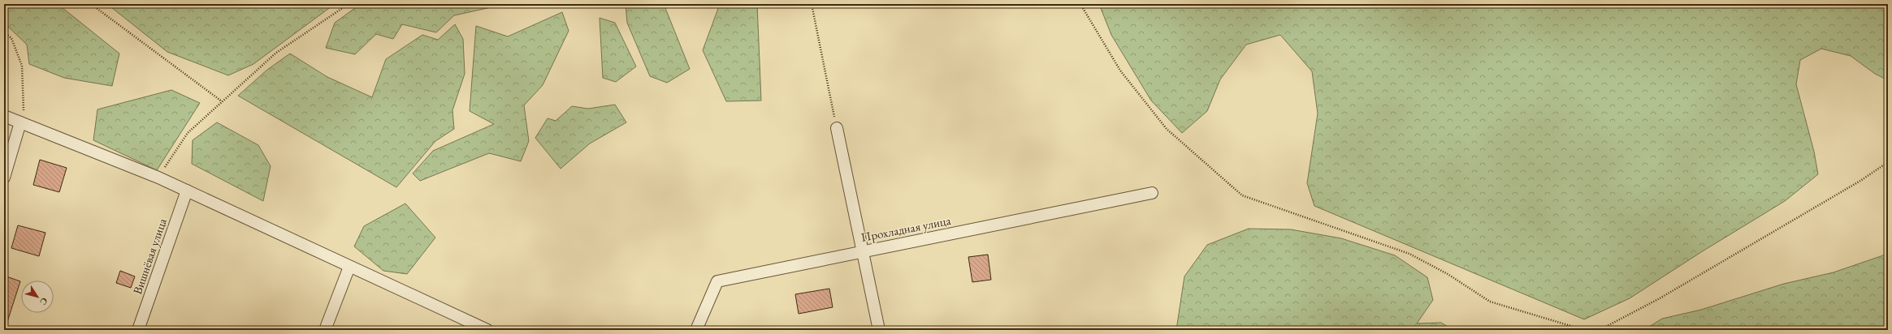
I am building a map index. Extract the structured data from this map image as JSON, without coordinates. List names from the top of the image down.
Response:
{
  "streets": {
    "street": ["Прохладная улица", "Вишнёвая улица"]
  },
  "north": "bottom right"
}
